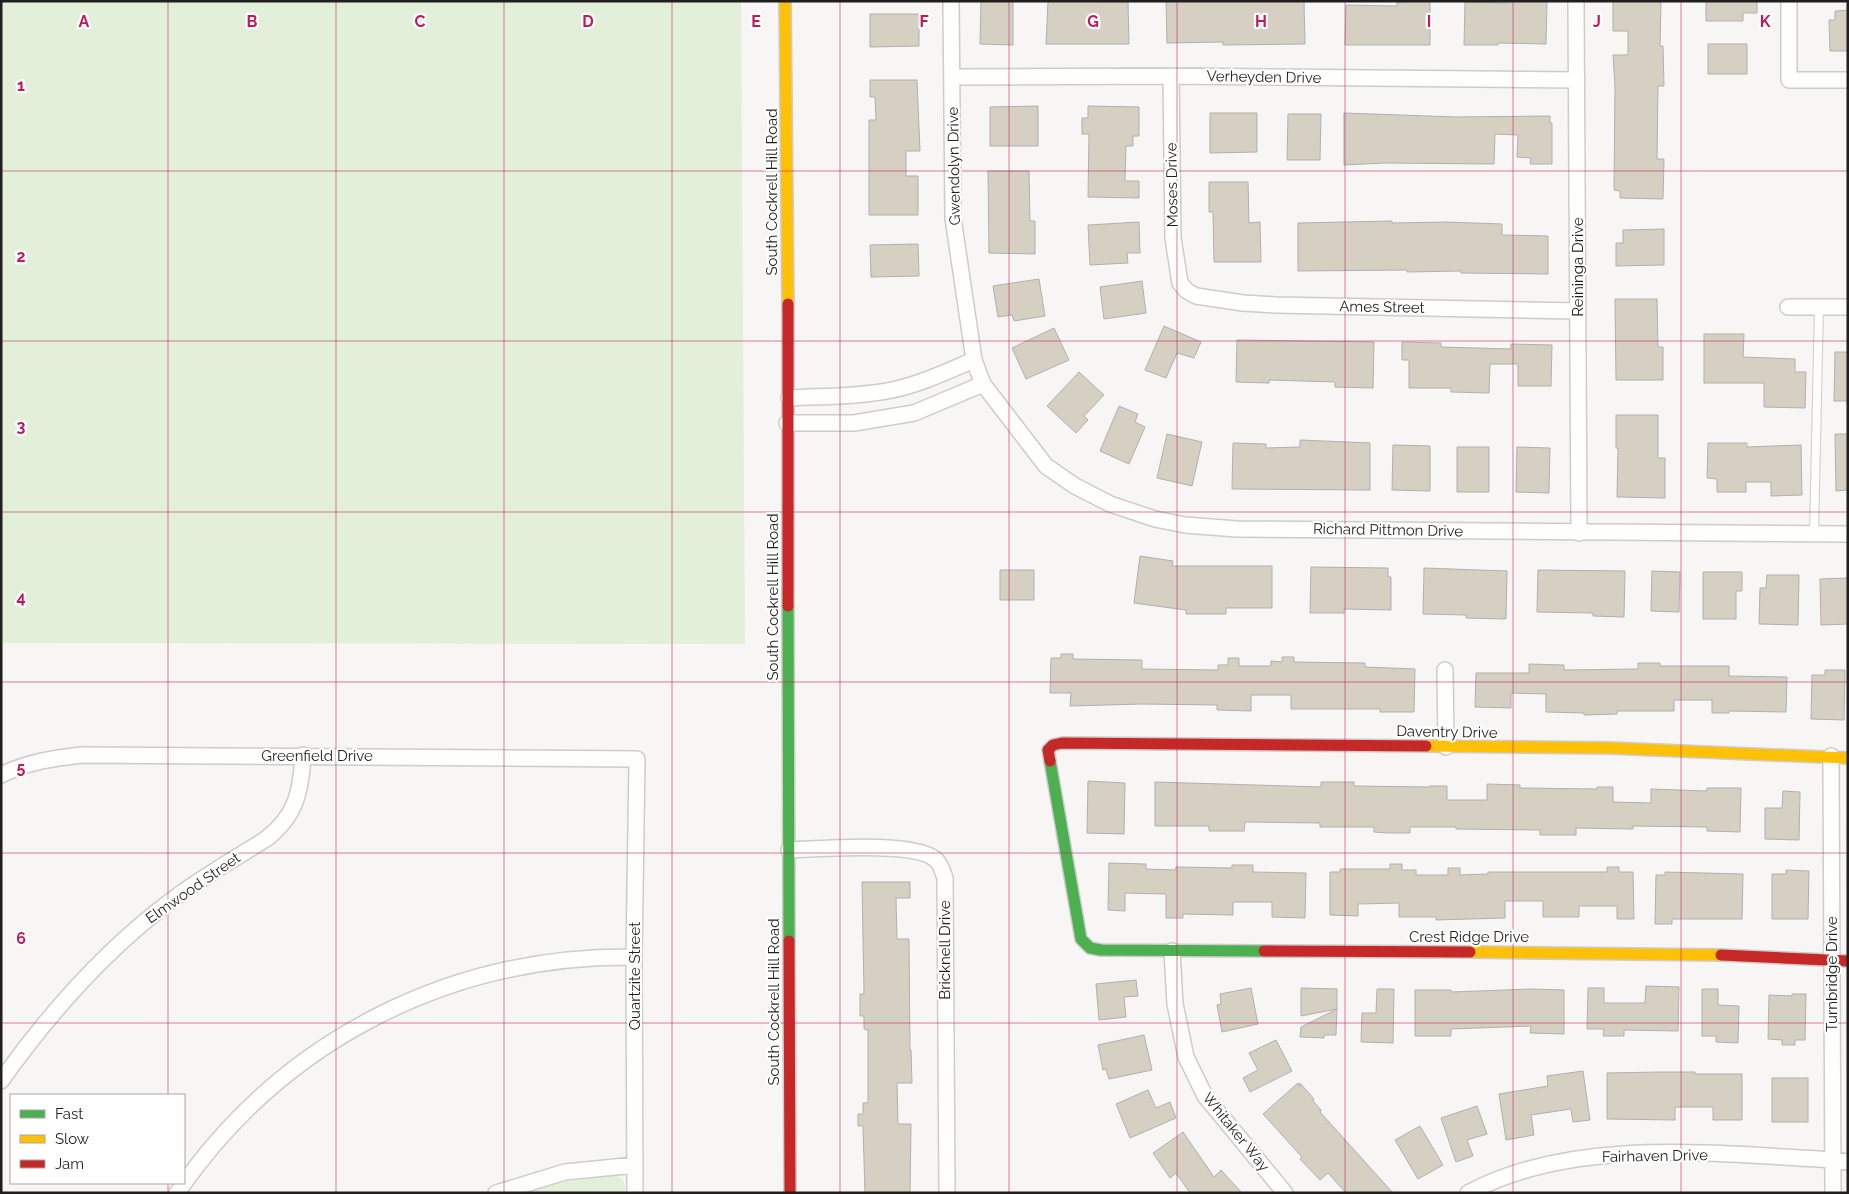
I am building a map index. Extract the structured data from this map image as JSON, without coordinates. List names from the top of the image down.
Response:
{
  "streets": {
    "street": [
      "Verheyden Drive",
      "Gwendolyn Drive",
      "Moses Drive",
      "South Cockrell Hill Road",
      "Reininga Drive",
      "Ames Street",
      "Richard Pittmon Drive",
      "Daventry Drive",
      "Greenfield Drive",
      "Elmwood Street",
      "Crest Ridge Drive",
      "Bricknell Drive",
      "Turnbridge Drive",
      "Quartzite Street",
      "Whitaker Way",
      "Fairhaven Drive"
    ]
  },
  "crossings": [
    ["Verheyden Drive", "Gwendolyn Drive"],
    ["Verheyden Drive", "Moses Drive"],
    ["Verheyden Drive", "Reininga Drive"],
    ["Gwendolyn Drive", "Richard Pittmon Drive"],
    ["Moses Drive", "Ames Street"],
    ["South Cockrell Hill Road", "Bricknell Drive"],
    ["Reininga Drive", "Ames Street"],
    ["Reininga Drive", "Richard Pittmon Drive"],
    ["Daventry Drive", "Crest Ridge Drive"],
    ["Daventry Drive", "Turnbridge Drive"],
    ["Greenfield Drive", "Elmwood Street"],
    ["Greenfield Drive", "Quartzite Street"],
    ["Crest Ridge Drive", "Turnbridge Drive"],
    ["Crest Ridge Drive", "Whitaker Way"],
    ["Turnbridge Drive", "Fairhaven Drive"]
  ],
  "legend": ["Fast", "Slow", "Jam"],
  "grid": {
    "columns": [
      "A",
      "B",
      "C",
      "D",
      "E",
      "F",
      "G",
      "H",
      "I",
      "J",
      "K"
    ],
    "rows": [
      "1",
      "2",
      "3",
      "4",
      "5",
      "6"
    ]
  }
}
